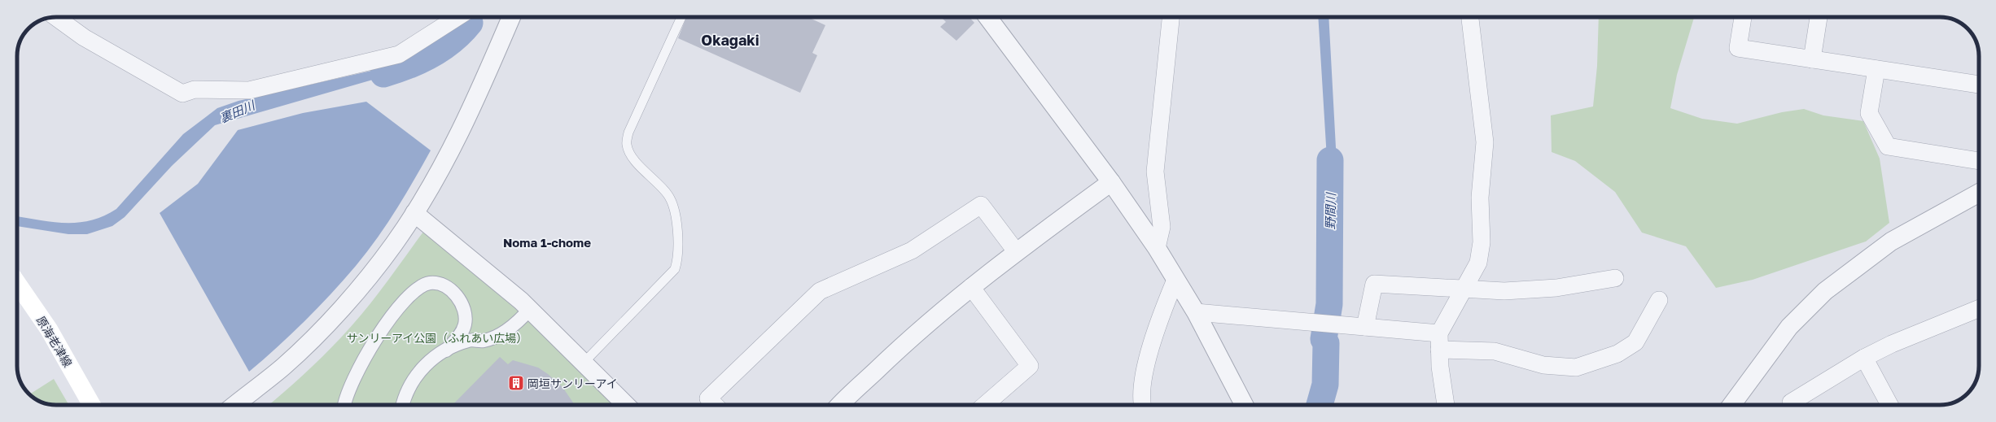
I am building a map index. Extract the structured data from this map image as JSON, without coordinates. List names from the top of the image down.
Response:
{
  "streets": {
    "main road": ["原海老津線"]
  },
  "districts": ["Okagaki", "Noma 1-chome"],
  "water": ["裏田川", "野間川"],
  "parks": ["サンリーアイ公園（ふれあい広場）"],
  "places": {
    "building": ["岡垣サンリーアイ"]
  }
}
